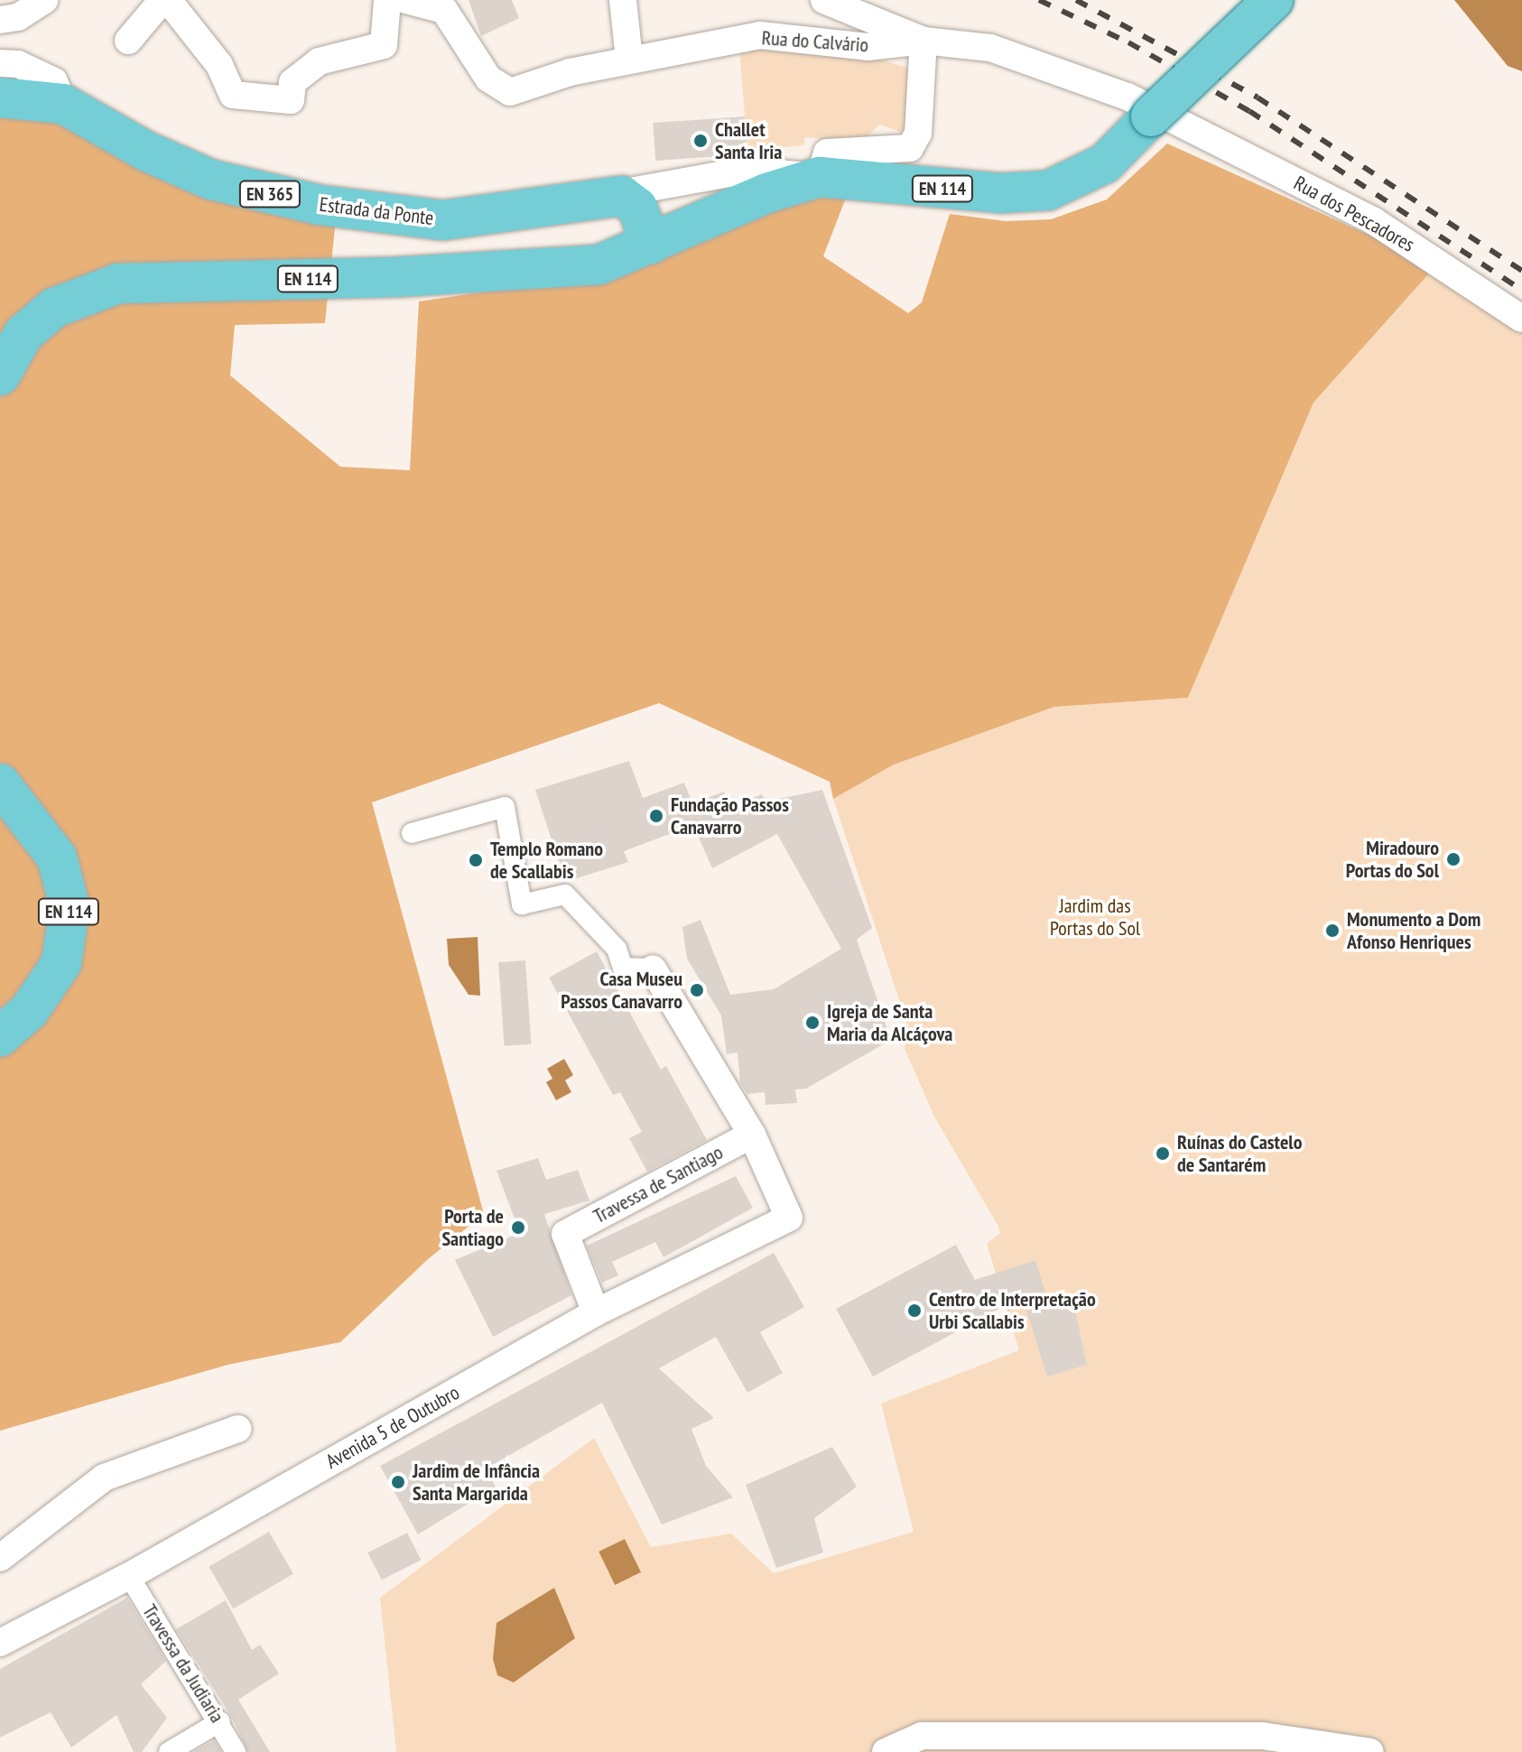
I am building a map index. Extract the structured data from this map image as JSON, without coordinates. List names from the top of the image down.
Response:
{
  "streets": {
    "main road": ["EN 114", "EN 365", "Estrada da Ponte"],
    "street": [
      "Rua do Calvário",
      "Rua dos Pescadores",
      "Travessa de Santiago",
      "Avenida 5 de Outubro",
      "Travessa da Judiaria"
    ]
  },
  "crossings": [
    ["Rua do Calvário", "EN 114"],
    ["Rua do Calvário", "Rua dos Pescadores"],
    ["EN 114", "Rua dos Pescadores"],
    ["Travessa de Santiago", "Avenida 5 de Outubro"],
    ["Avenida 5 de Outubro", "Travessa da Judiaria"]
  ],
  "parks": ["Jardim das Portas do Sol"],
  "places": [
    "Challet Santa Iria",
    "Fundação Passos Canavarro",
    "Miradouro Portas do Sol",
    "Templo Romano de Scallabis",
    "Monumento a Dom Afonso Henriques",
    "Casa Museu Passos Canavarro",
    "Igreja de Santa Maria da Alcáçova",
    "Ruínas do Castelo de Santarém",
    "Porta de Santiago",
    "Centro de Interpretação Urbi Scallabis",
    "Jardim de Infância Santa Margarida"
  ]
}
